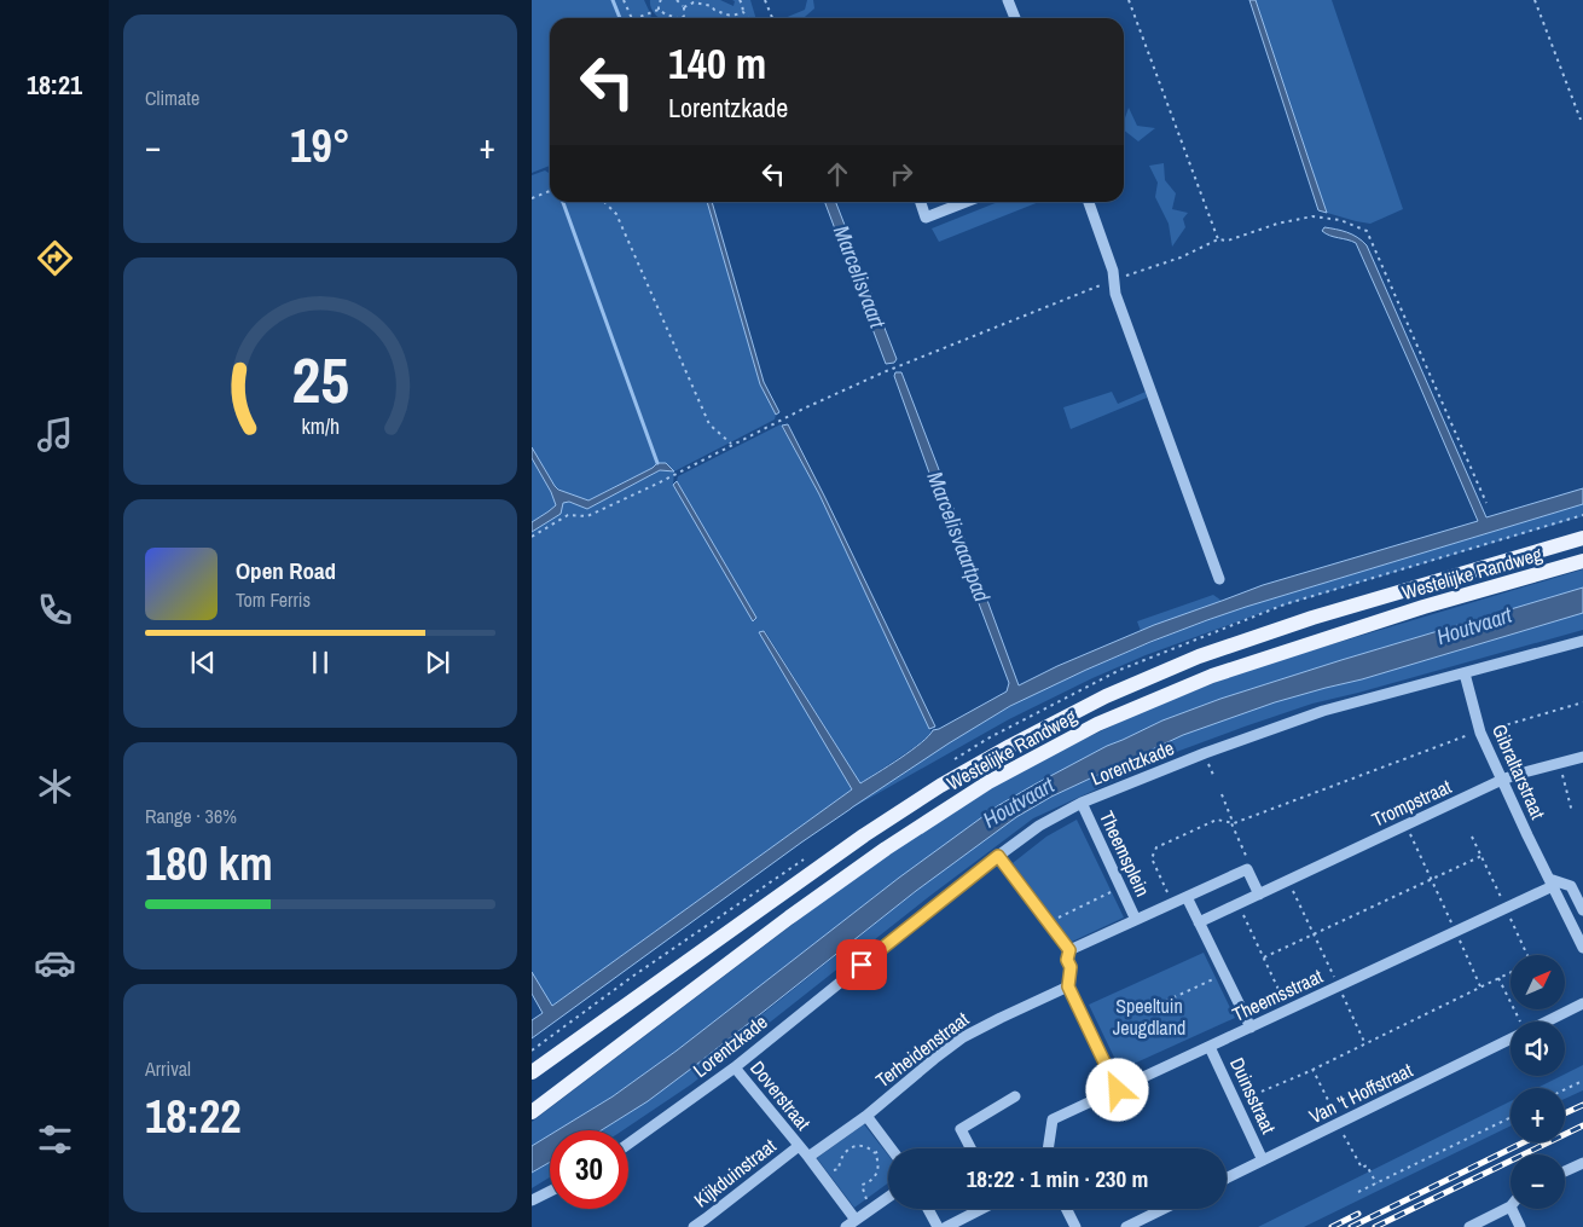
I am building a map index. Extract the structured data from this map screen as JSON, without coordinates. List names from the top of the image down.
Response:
{
  "streets": {
    "main road": ["Westelijke Randweg"],
    "street": [
      "Lorentzkade",
      "Gibraltarstraat",
      "Trompstraat",
      "Theemsplein",
      "Theemsstraat",
      "Terheidenstraat",
      "Van 't Hoffstraat",
      "Doverstraat",
      "Duinsstraat",
      "Kijkduinstraat"
    ]
  },
  "crossings": [
    ["Lorentzkade", "Gibraltarstraat"],
    ["Lorentzkade", "Theemsplein"],
    ["Lorentzkade", "Doverstraat"],
    ["Gibraltarstraat", "Trompstraat"],
    ["Gibraltarstraat", "Theemsstraat"],
    ["Theemsstraat", "Duinsstraat"],
    ["Terheidenstraat", "Doverstraat"],
    ["Van 't Hoffstraat", "Duinsstraat"],
    ["Doverstraat", "Kijkduinstraat"]
  ],
  "water": ["Marcelisvaart", "Marcelisvaartpad", "Houtvaart"],
  "parks": ["Speeltuin Jeugdland"],
  "north": "top right",
  "page": {
    "tabs": "18:21",
    "tile": [
      "Climate",
      ["Range · 36%", "180 km"],
      ["Arrival", "18:22"]
    ],
    "turn": ["140 m", "Lorentzkade"],
    "heat": ["−", "19°", "+"],
    "song": ["Open Road", "Tom Ferris"],
    "map_buttons": ["+", "−"],
    "limit": "30",
    "trip": "18:22 · 1 min · 230 m",
    "gauge": ["25", "km/h"]
  }
}
